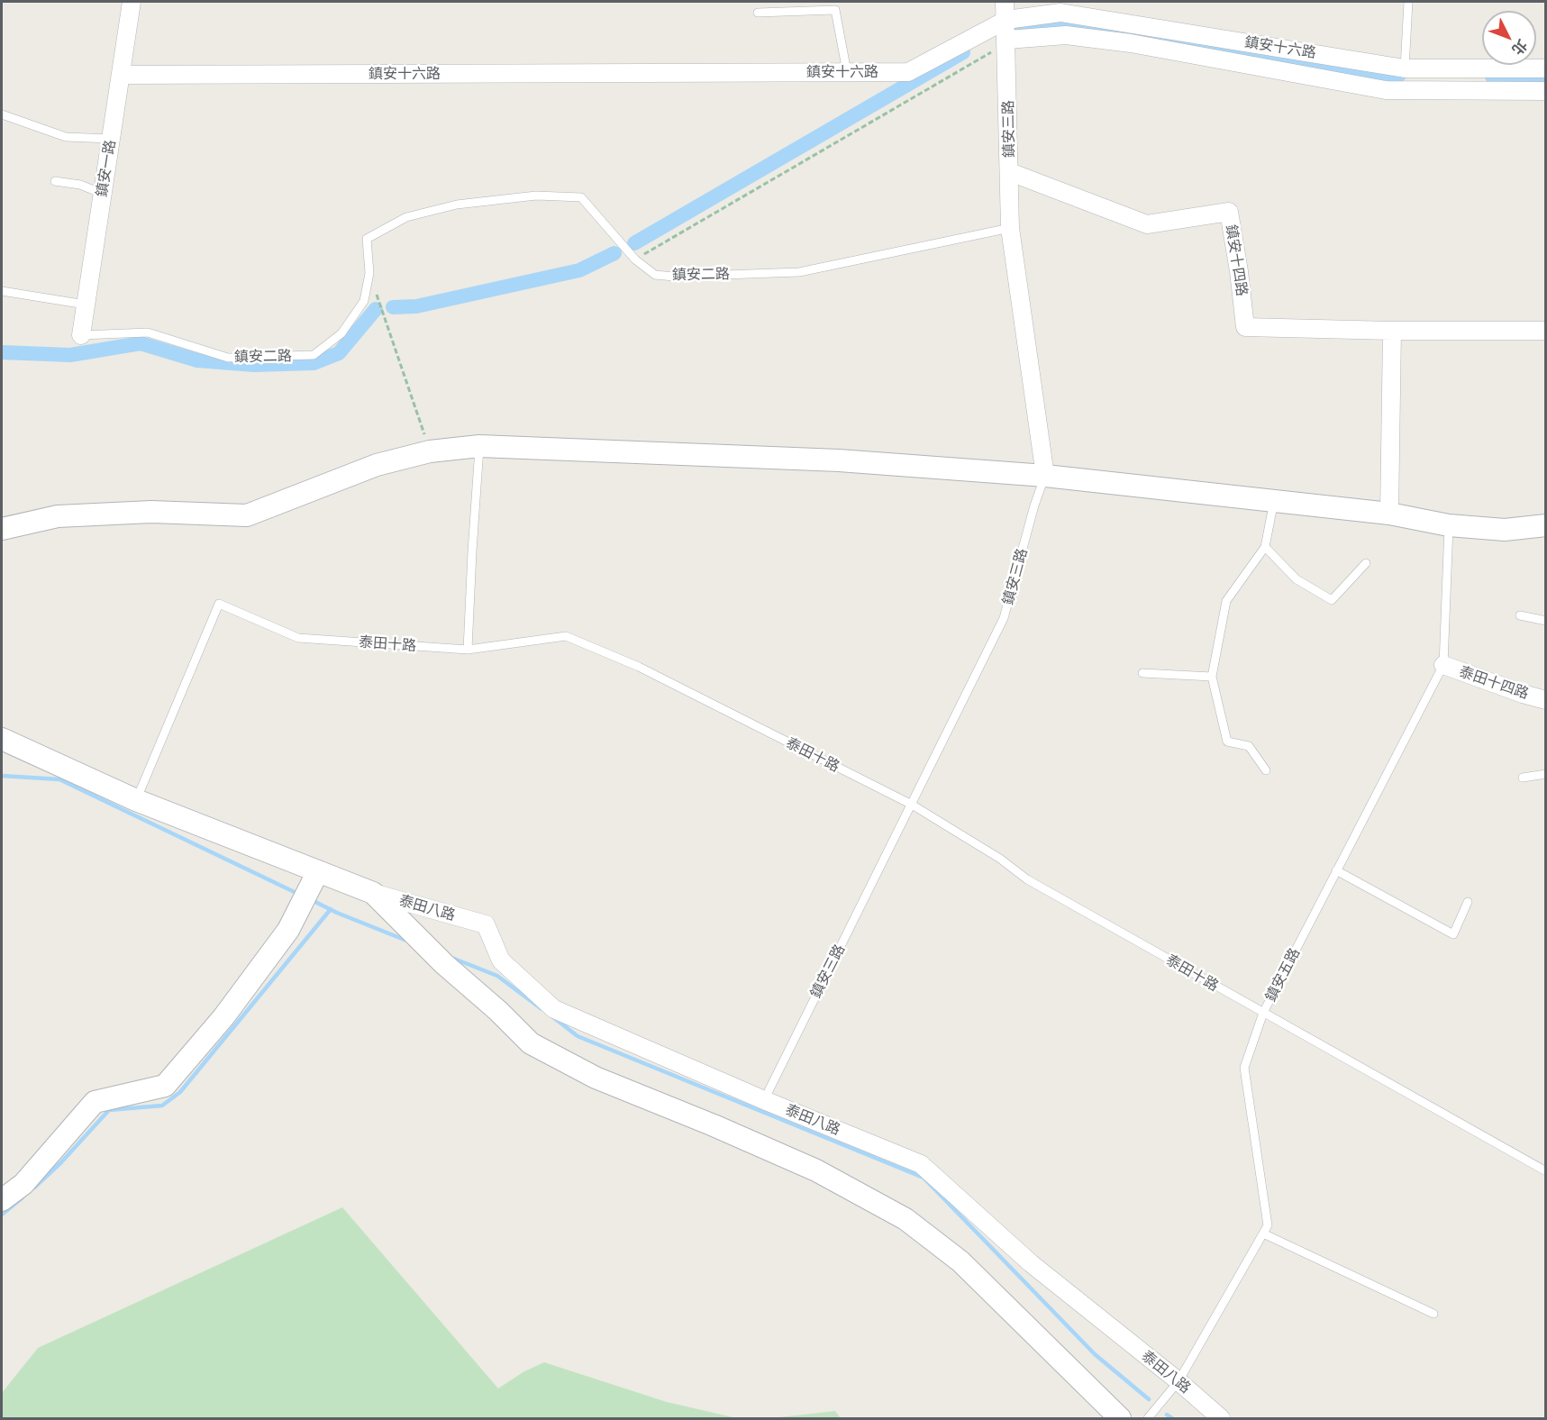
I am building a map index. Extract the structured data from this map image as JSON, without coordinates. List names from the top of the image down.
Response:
{
  "streets": {
    "street": [
      "鎮安十六路",
      "鎮安三路",
      "鎮安一路",
      "鎮安十四路",
      "泰田十四路",
      "泰田八路"
    ],
    "lane": ["鎮安二路", "泰田十路", "鎮安五路"]
  },
  "crossings": [
    ["鎮安十六路", "鎮安三路"],
    ["鎮安十六路", "鎮安一路"],
    ["鎮安三路", "鎮安十四路"],
    ["鎮安三路", "鎮安二路"],
    ["鎮安三路", "泰田十路"],
    ["鎮安三路", "泰田八路"],
    ["鎮安一路", "鎮安二路"],
    ["泰田十路", "鎮安五路"],
    ["泰田十四路", "鎮安五路"],
    ["泰田八路", "鎮安五路"]
  ],
  "north": "bottom right"
}
